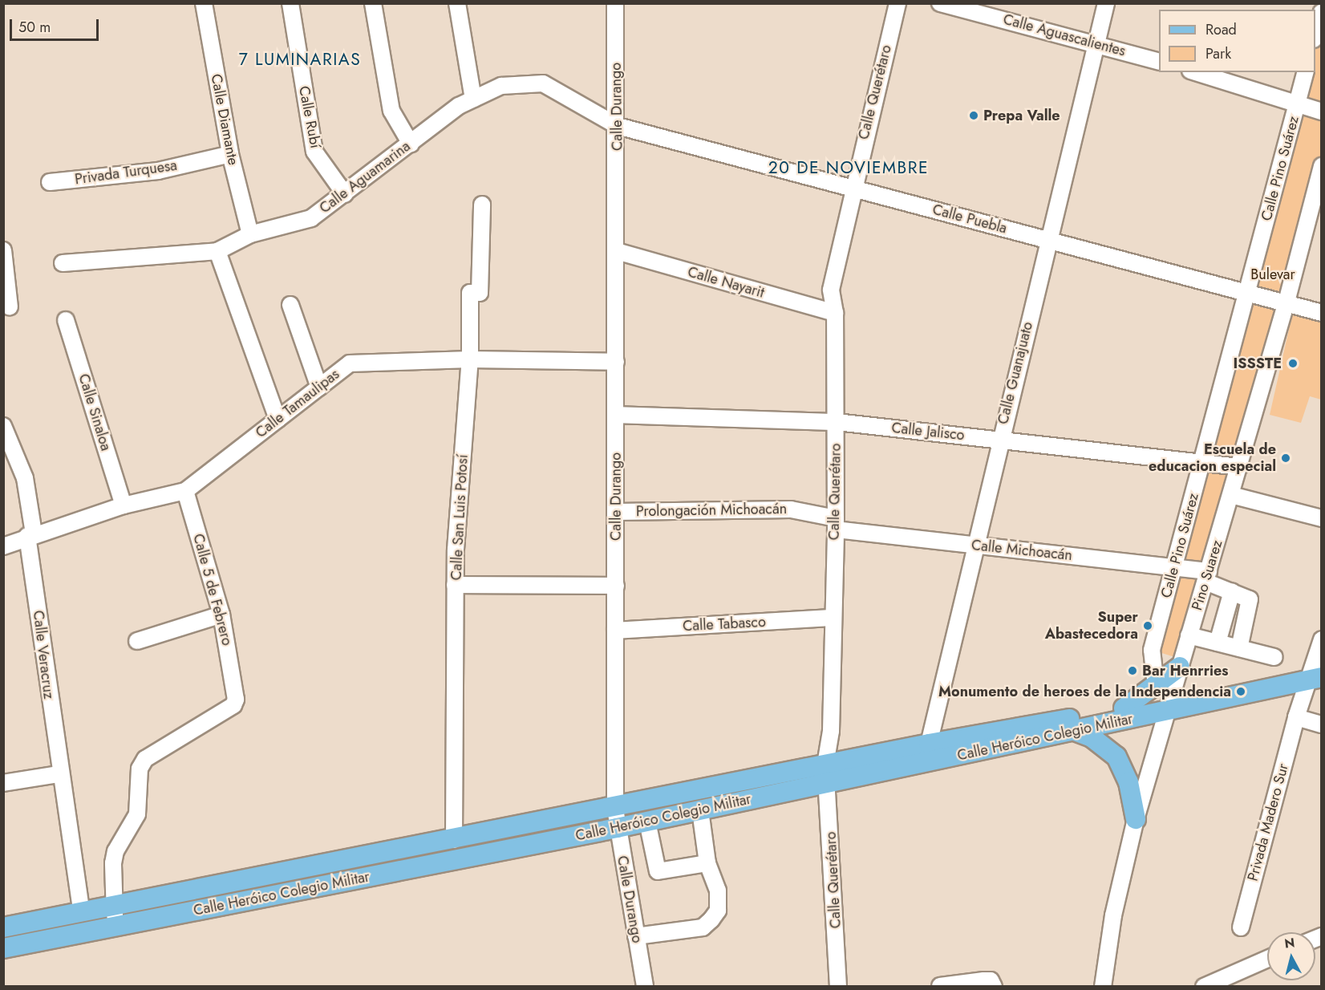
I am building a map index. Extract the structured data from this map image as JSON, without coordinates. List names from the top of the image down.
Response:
{
  "streets": {
    "main road": ["Calle Heróico Colegio Militar"],
    "street": [
      "Calle Aguascalientes",
      "Calle Querétaro",
      "Calle Durango",
      "Calle Rubí",
      "Calle Diamante",
      "Calle Pino Suárez",
      "Privada Turquesa",
      "Calle Aguamarina",
      "Calle Puebla",
      "Calle Nayarit",
      "Calle Guanajuato",
      "Calle Tamaulipas",
      "Calle Sinaloa",
      "Calle Jalisco",
      "Prolongación Michoacán",
      "Calle San Luis Potosí",
      "Calle Michoacán",
      "Pino Suarez",
      "Calle 5 de Febrero",
      "Calle Tabasco",
      "Calle Veracruz",
      "Privada Madero Sur"
    ]
  },
  "crossings": [
    ["Calle Aguascalientes", "Calle Guanajuato"],
    ["Calle Querétaro", "Calle Puebla"],
    ["Calle Querétaro", "Calle Nayarit"],
    ["Calle Querétaro", "Calle Jalisco"],
    ["Calle Querétaro", "Prolongación Michoacán"],
    ["Calle Querétaro", "Calle Michoacán"],
    ["Calle Querétaro", "Calle Tabasco"],
    ["Calle Querétaro", "Calle Heróico Colegio Militar"],
    ["Calle Durango", "Calle Aguamarina"],
    ["Calle Durango", "Calle Puebla"],
    ["Calle Durango", "Calle Nayarit"],
    ["Calle Durango", "Calle Tamaulipas"],
    ["Calle Durango", "Calle Jalisco"],
    ["Calle Durango", "Prolongación Michoacán"],
    ["Calle Durango", "Calle Tabasco"],
    ["Calle Durango", "Calle Heróico Colegio Militar"],
    ["Calle Rubí", "Calle Aguamarina"],
    ["Calle Diamante", "Privada Turquesa"],
    ["Calle Diamante", "Calle Aguamarina"],
    ["Calle Pino Suárez", "Calle Puebla"],
    ["Calle Pino Suárez", "Calle Jalisco"],
    ["Calle Pino Suárez", "Calle Michoacán"],
    ["Calle Aguamarina", "Calle Puebla"],
    ["Calle Puebla", "Calle Guanajuato"],
    ["Calle Puebla", "Pino Suarez"],
    ["Calle Guanajuato", "Calle Jalisco"],
    ["Calle Guanajuato", "Calle Michoacán"],
    ["Calle Guanajuato", "Calle Heróico Colegio Militar"],
    ["Calle Tamaulipas", "Calle Sinaloa"],
    ["Calle Tamaulipas", "Calle San Luis Potosí"],
    ["Calle Tamaulipas", "Calle 5 de Febrero"],
    ["Calle Tamaulipas", "Calle Veracruz"],
    ["Calle Jalisco", "Pino Suarez"],
    ["Prolongación Michoacán", "Calle Michoacán"],
    ["Calle San Luis Potosí", "Calle Heróico Colegio Militar"],
    ["Calle Michoacán", "Pino Suarez"],
    ["Pino Suarez", "Calle Heróico Colegio Militar"],
    ["Calle 5 de Febrero", "Calle Heróico Colegio Militar"],
    ["Calle Veracruz", "Calle Heróico Colegio Militar"],
    ["Calle Heróico Colegio Militar", "Privada Madero Sur"]
  ],
  "districts": ["7 LUMINARIAS", "20 DE NOVIEMBRE"],
  "parks": ["Bulevar"],
  "places": [
    "Prepa Valle",
    "ISSSTE",
    "Escuela de educacion especial",
    "Super Abastecedora",
    "Bar Henrries",
    "Monumento de heroes de la Independencia"
  ],
  "legend": ["Road", "Park"],
  "scale_bar": "50 m",
  "north": "top"
}
